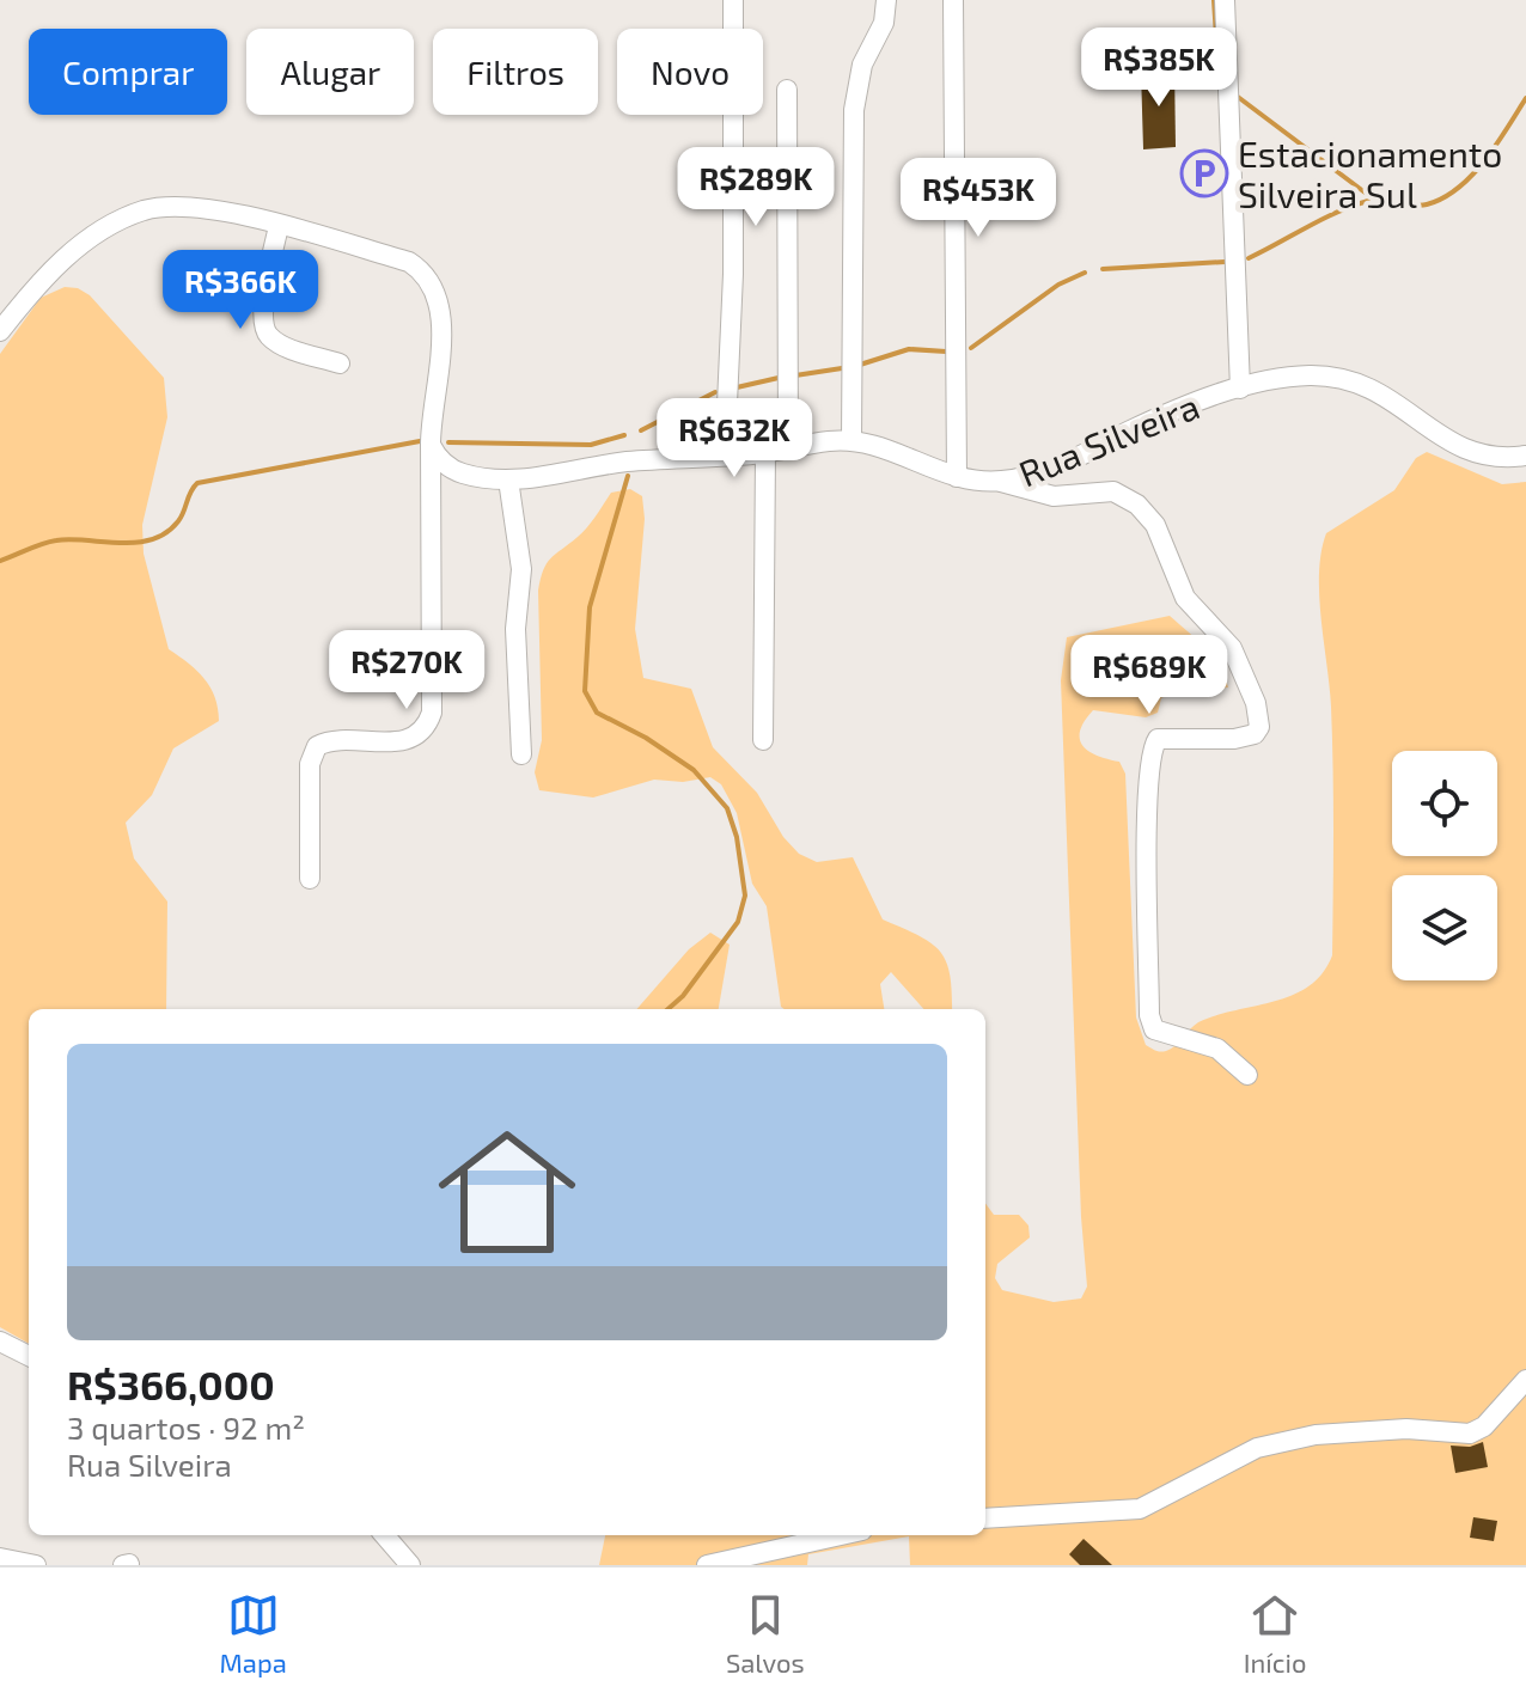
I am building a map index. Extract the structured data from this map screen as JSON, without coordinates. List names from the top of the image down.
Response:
{
  "streets": {
    "street": ["Rua Silveira"]
  },
  "places": {
    "parking": ["Estacionamento Silveira Sul"]
  },
  "page": {
    "price": [
      "R$385K",
      "R$289K",
      "R$453K",
      "R$366K",
      "R$632K",
      "R$270K",
      "R$689K"
    ],
    "chip": [
      "Comprar",
      "Alugar",
      "Filtros",
      "Novo"
    ],
    "list": [
      {
        "name": "R$366,000",
        "note": "3 quartos · 92 m² · Rua Silveira"
      }
    ],
    "tabs": ["Mapa", "Salvos", "Início"]
  }
}
